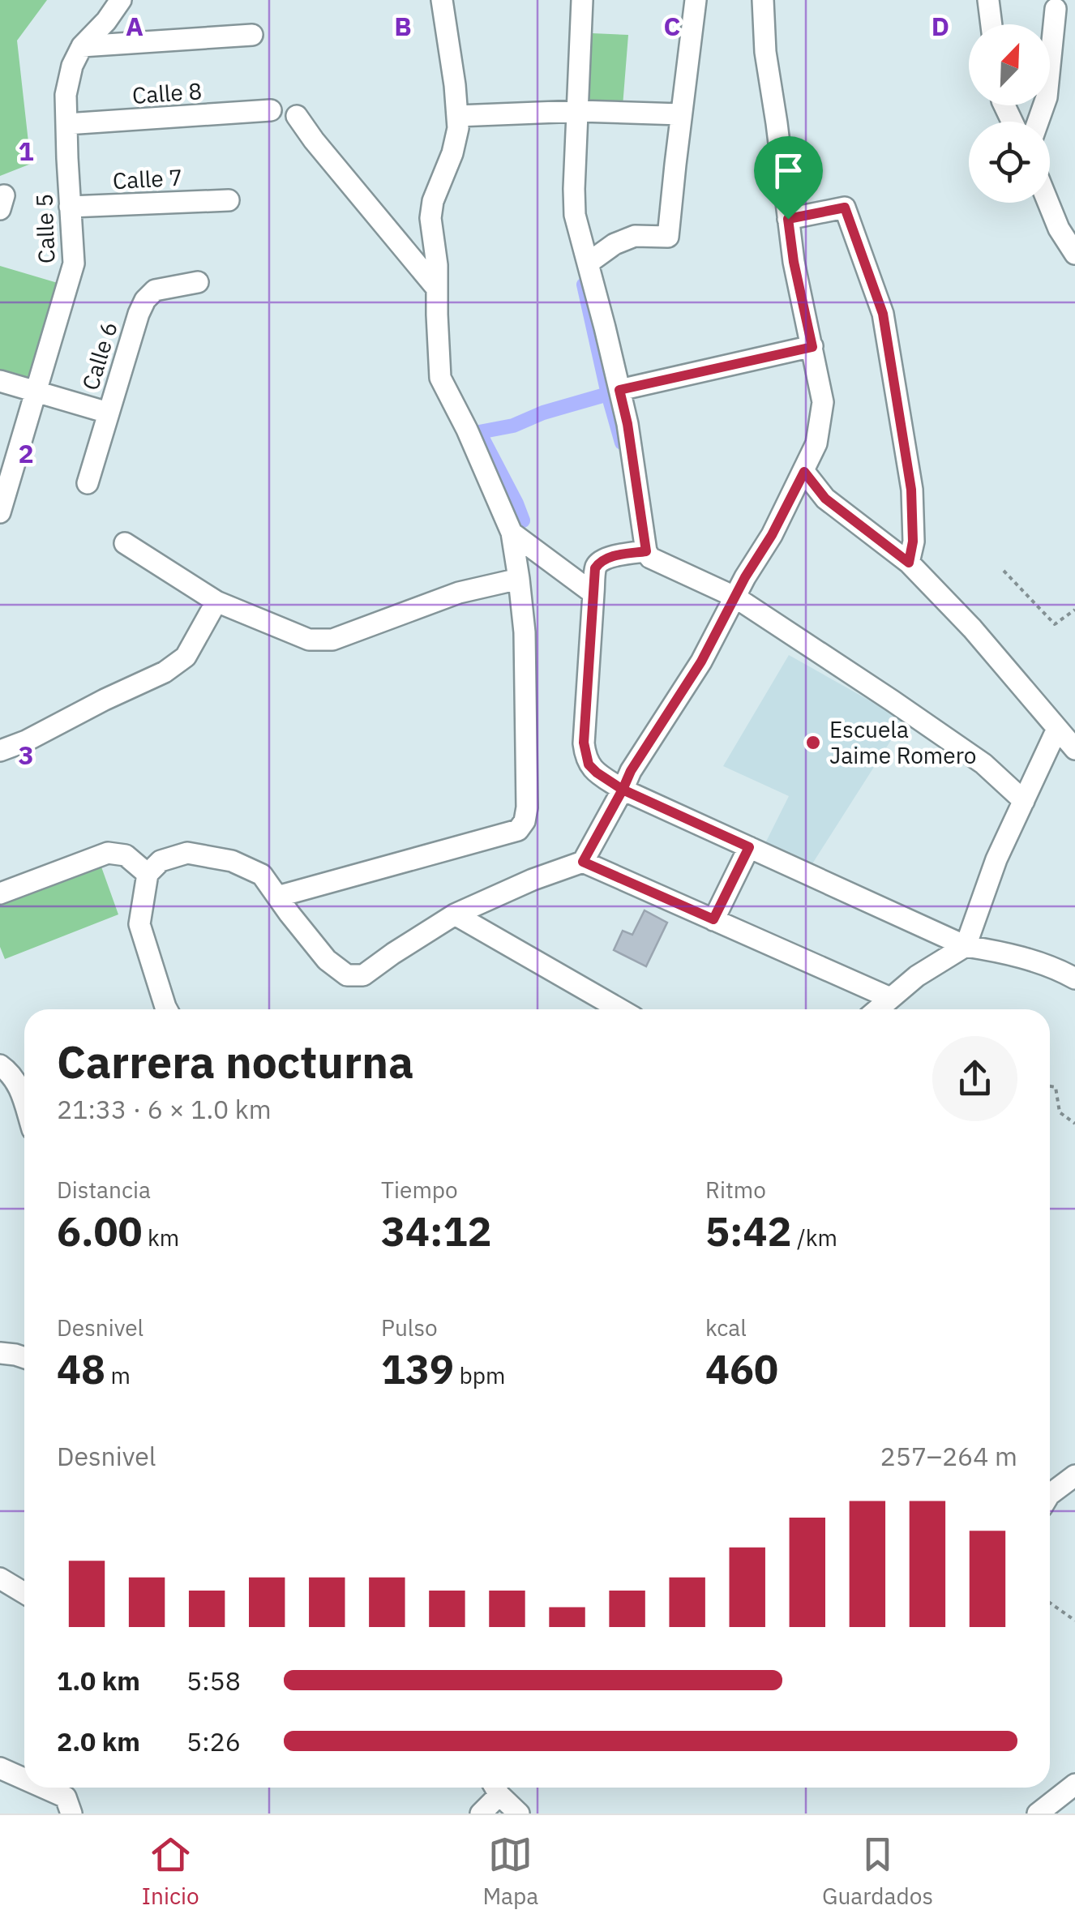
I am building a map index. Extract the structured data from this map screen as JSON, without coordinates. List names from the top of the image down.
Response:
{
  "streets": {
    "street": [
      "Calle 8",
      "Calle 7",
      "Calle 5",
      "Calle 6"
    ]
  },
  "crossings": [
    ["Calle 8", "Calle 5"],
    ["Calle 7", "Calle 5"]
  ],
  "places": ["Escuela Jaime Romero"],
  "north": "top right",
  "page": {
    "heading": ["Carrera nocturna", "21:33 · 6 × 1.0 km"],
    "stats": [
      ["Distancia", "6.00 km"],
      ["Tiempo", "34:12"],
      ["Ritmo", "5:42 /km"],
      ["Desnivel", "48 m"],
      ["Pulso", "139 bpm"],
      ["kcal", "460"]
    ],
    "chart": ["Desnivel", "257–264 m"],
    "list": [
      {
        "name": "1.0 km",
        "note": "5:58"
      },
      {
        "name": "2.0 km",
        "note": "5:26"
      }
    ],
    "tabs": ["Inicio", "Mapa", "Guardados"]
  },
  "grid": {
    "columns": [
      "A",
      "B",
      "C",
      "D"
    ],
    "rows": ["1", "2", "3"]
  }
}
